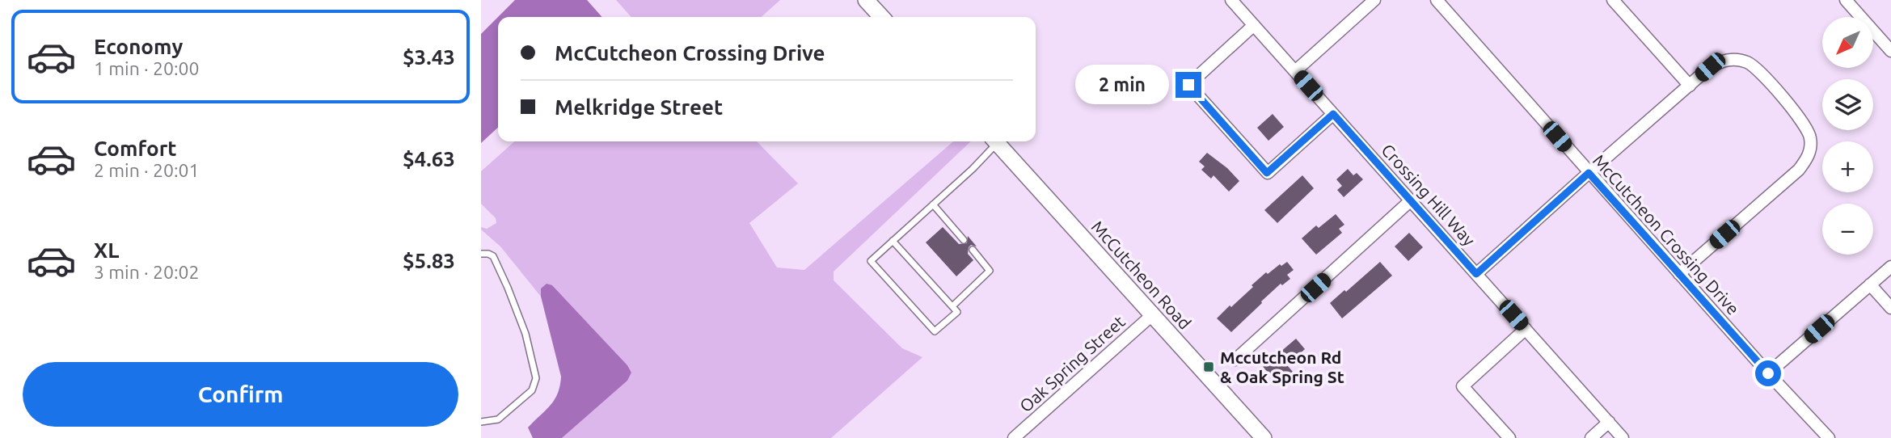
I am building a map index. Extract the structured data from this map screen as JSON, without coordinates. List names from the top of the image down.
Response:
{
  "streets": {
    "main road": ["McCutcheon Road"],
    "street": ["Crossing Hill Way", "McCutcheon Crossing Drive", "Oak Spring Street"]
  },
  "crossings": [
    ["McCutcheon Road", "Oak Spring Street"]
  ],
  "places": {
    "transit": ["Mccutcheon Rd & Oak Spring St"]
  },
  "north": "bottom left",
  "page": {
    "list": [
      {
        "name": "Economy",
        "note": "1 min · 20:00",
        "value": "$3.43"
      },
      {
        "name": "Comfort",
        "note": "2 min · 20:01",
        "value": "$4.63"
      },
      {
        "name": "XL",
        "note": "3 min · 20:02",
        "value": "$5.83"
      }
    ],
    "map_buttons": ["+", "−"],
    "banner": ["McCutcheon Crossing Drive", "Melkridge Street"],
    "bubble": "2 min",
    "buttons": "Confirm"
  }
}
